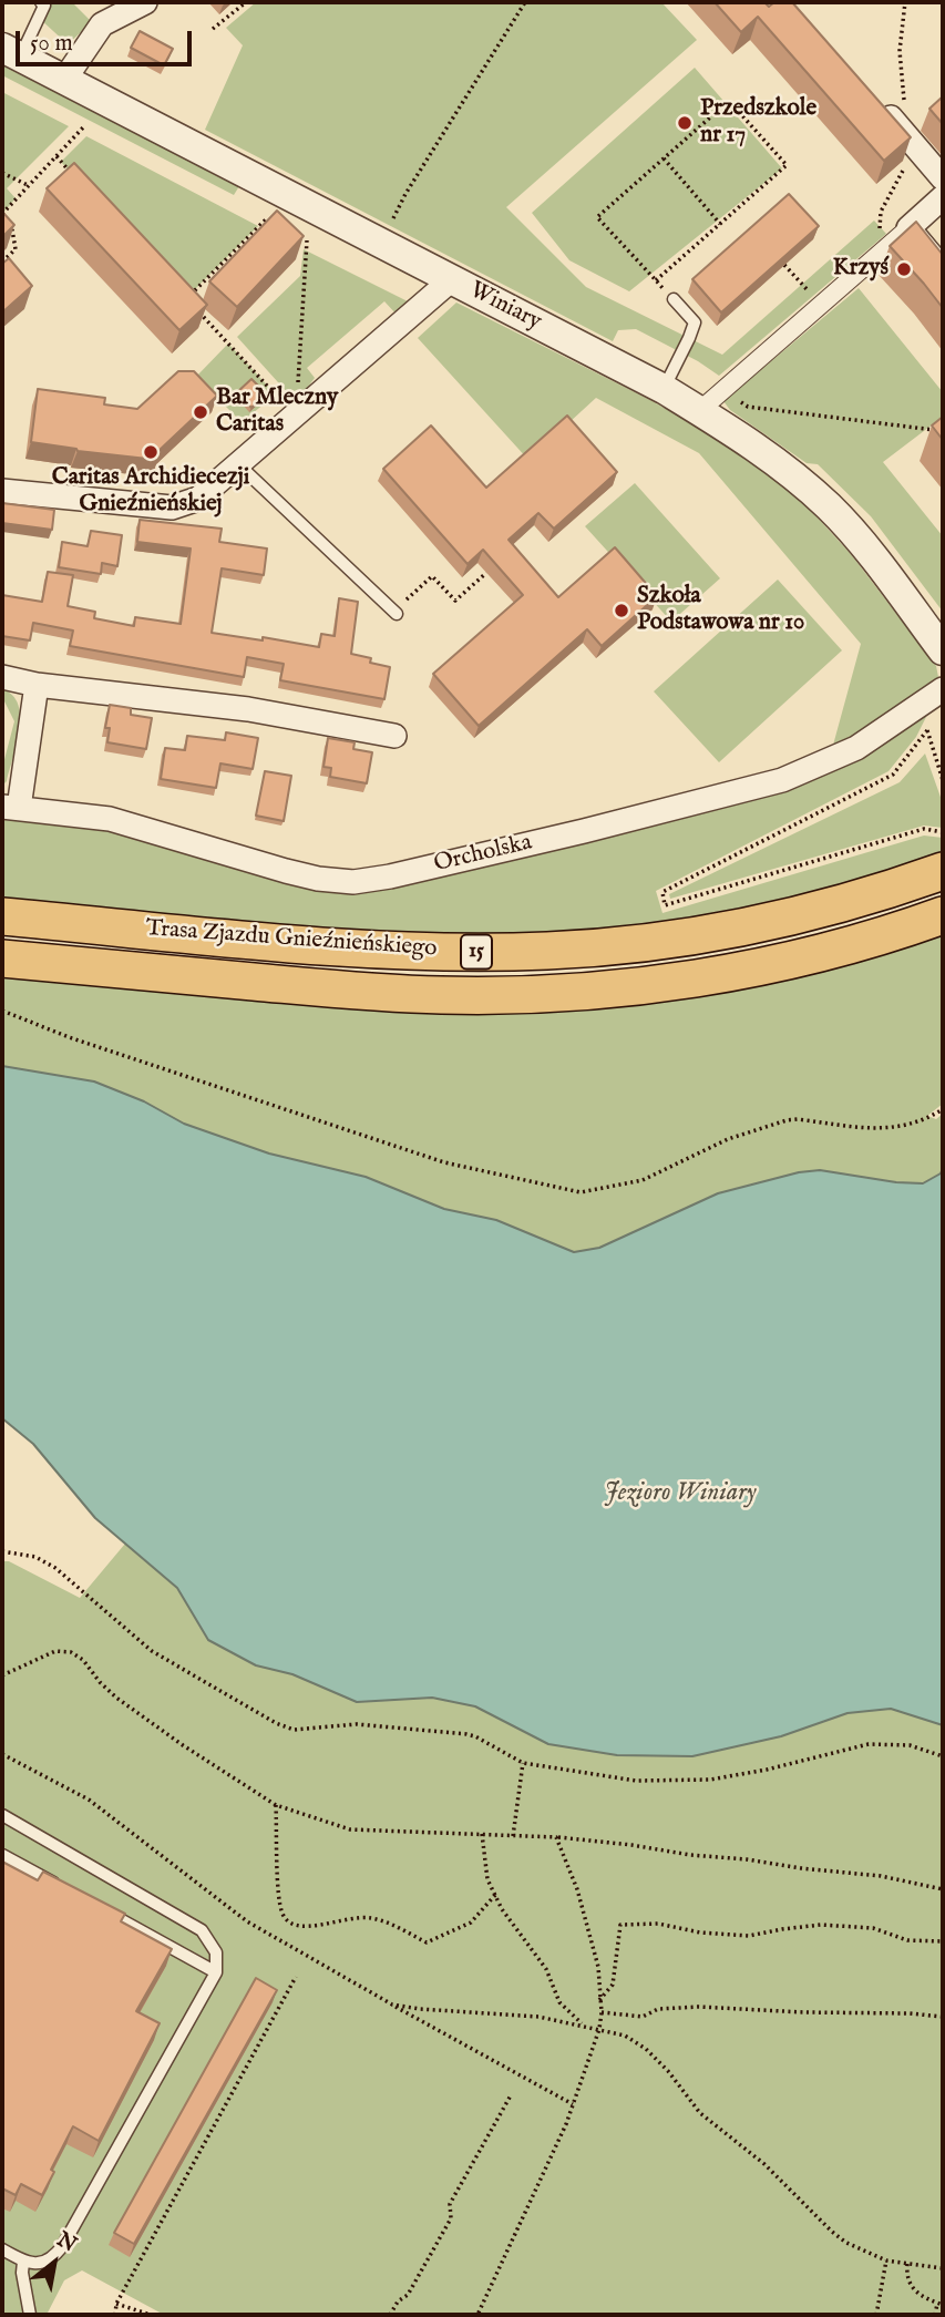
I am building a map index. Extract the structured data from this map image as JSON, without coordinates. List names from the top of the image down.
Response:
{
  "streets": {
    "main road": ["Trasa Zjazdu Gnieźnieńskiego", "15"],
    "street": ["Winiary", "Orcholska"]
  },
  "water": ["Jezioro Winiary"],
  "places": [
    "Przedszkole nr 17",
    "Krzyś",
    "Bar Mleczny Caritas",
    "Caritas Archidiecezji Gnieźnieńskiej",
    "Szkoła Podstawowa nr 10"
  ],
  "scale_bar": "50 m",
  "north": "top right"
}
